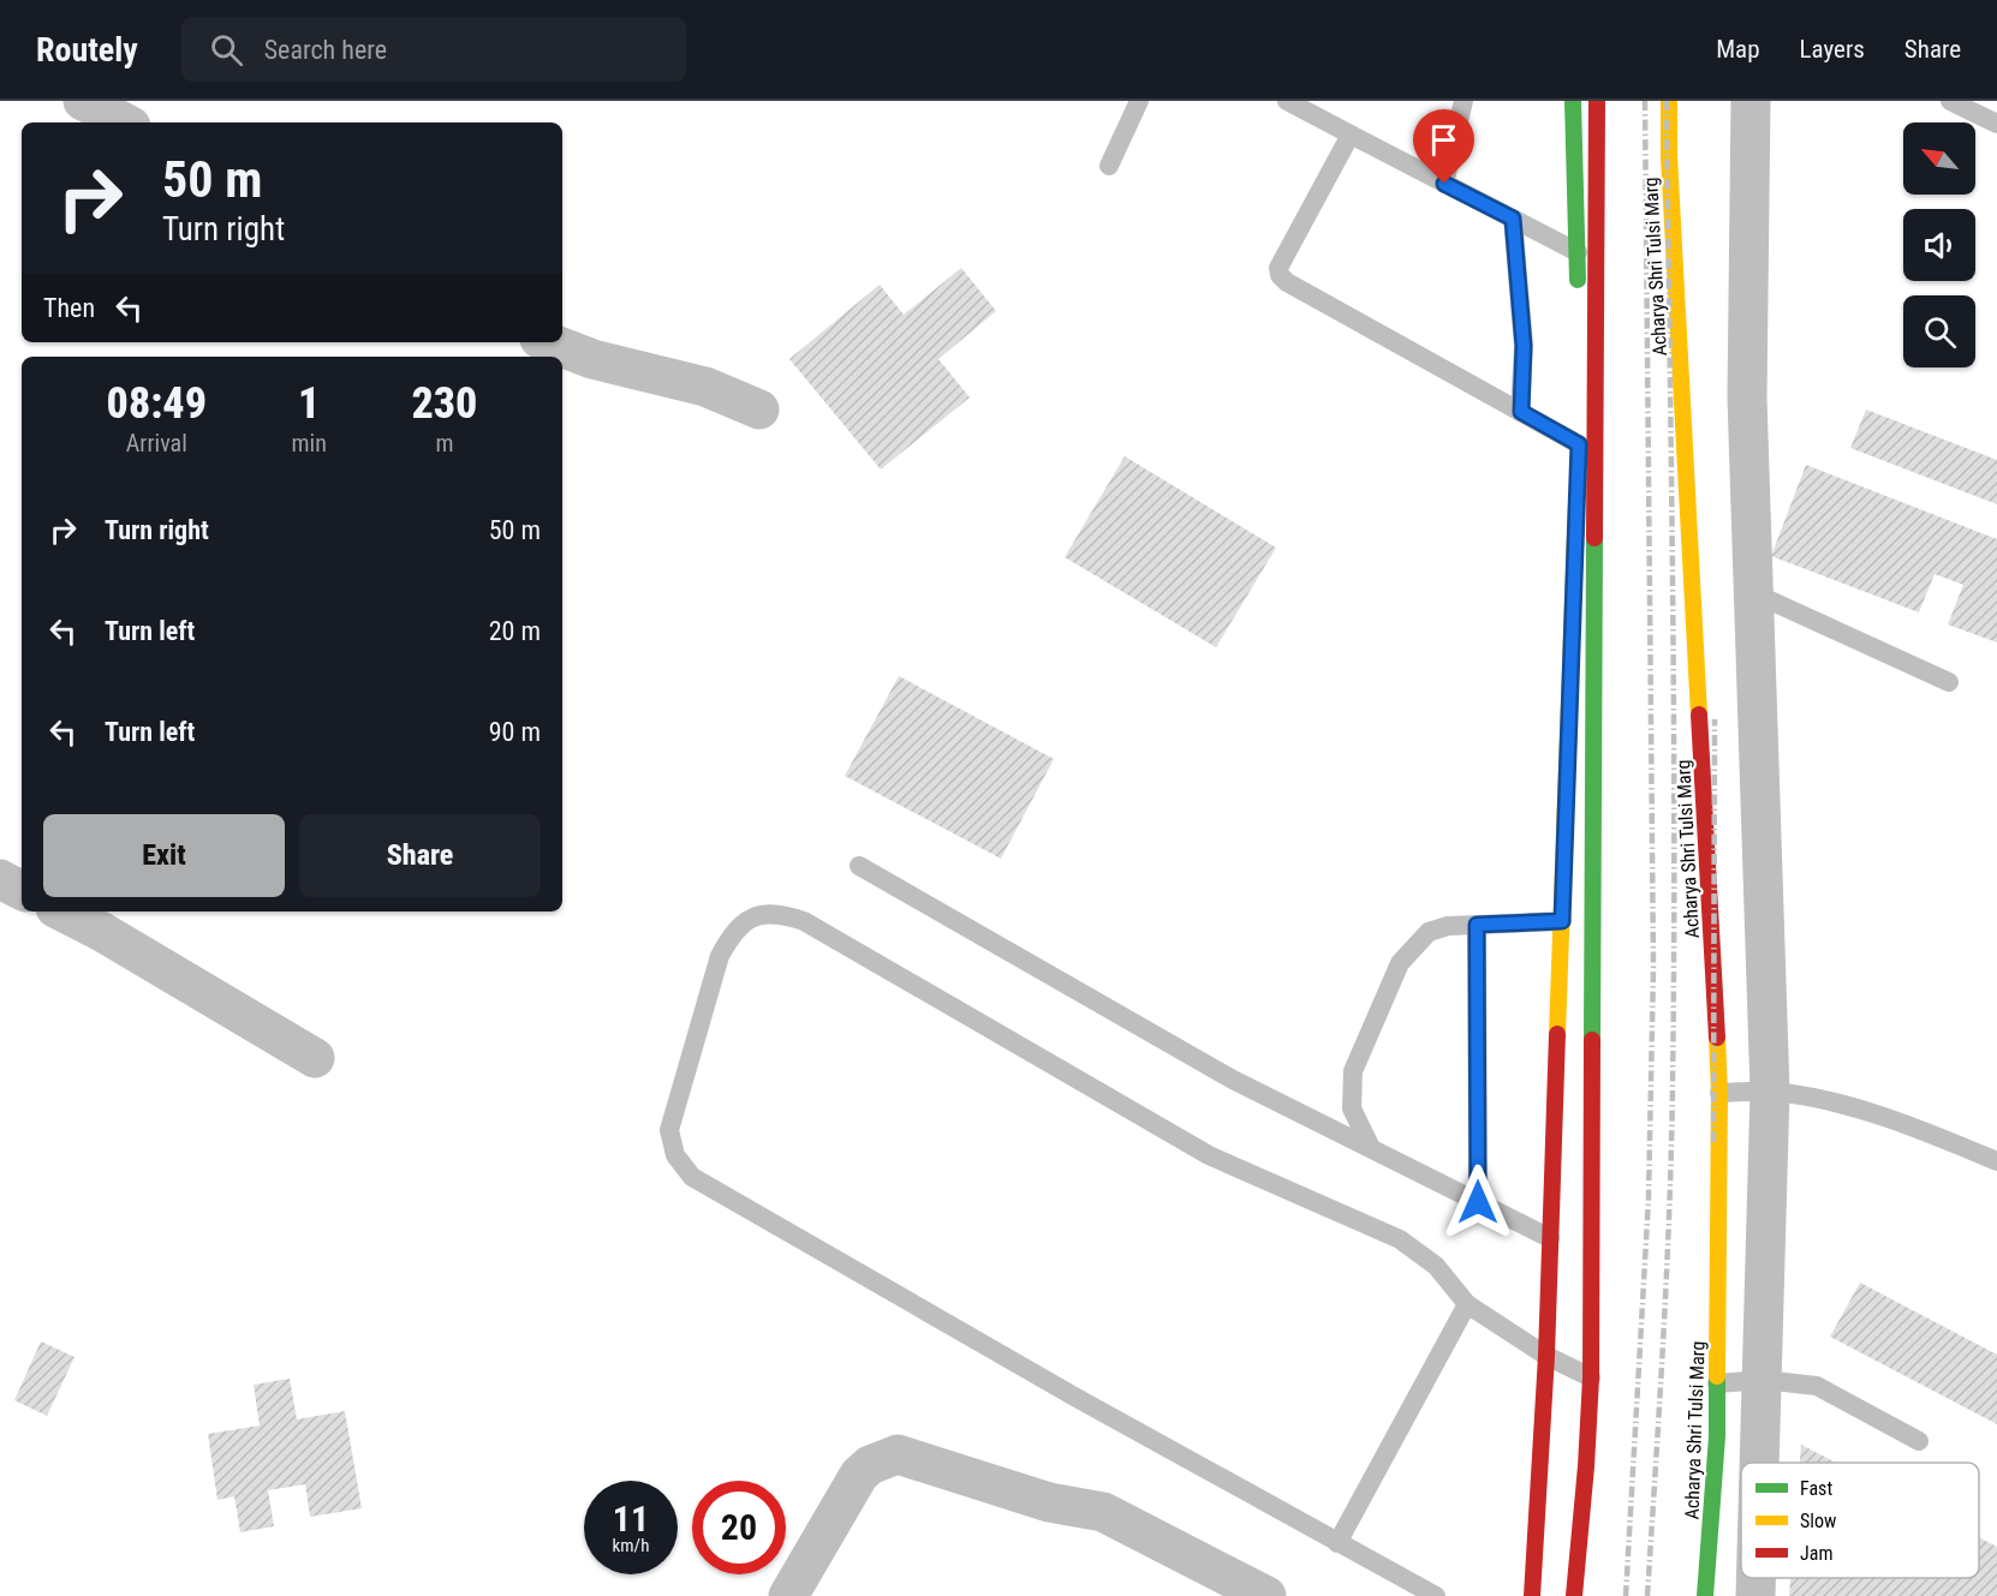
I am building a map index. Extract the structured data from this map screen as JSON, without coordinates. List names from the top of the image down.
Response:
{
  "streets": {
    "main road": ["Acharya Shri Tulsi Marg"]
  },
  "legend": ["Fast", "Slow", "Jam"],
  "north": "top left",
  "page": {
    "header": "Routely",
    "search": "Search here",
    "nav": ["Map", "Layers", "Share"],
    "turn": ["50 m", "Turn right"],
    "then": "Then",
    "eta": [
      "08:49",
      "Arrival",
      "1",
      "min",
      "230",
      "m"
    ],
    "list": [
      {
        "name": "Turn right",
        "value": "50 m"
      },
      {
        "name": "Turn left",
        "value": "20 m"
      },
      {
        "name": "Turn left",
        "value": "90 m"
      }
    ],
    "buttons": ["Exit", "Share"],
    "speed": "11 km/h",
    "limit": "20"
  }
}
